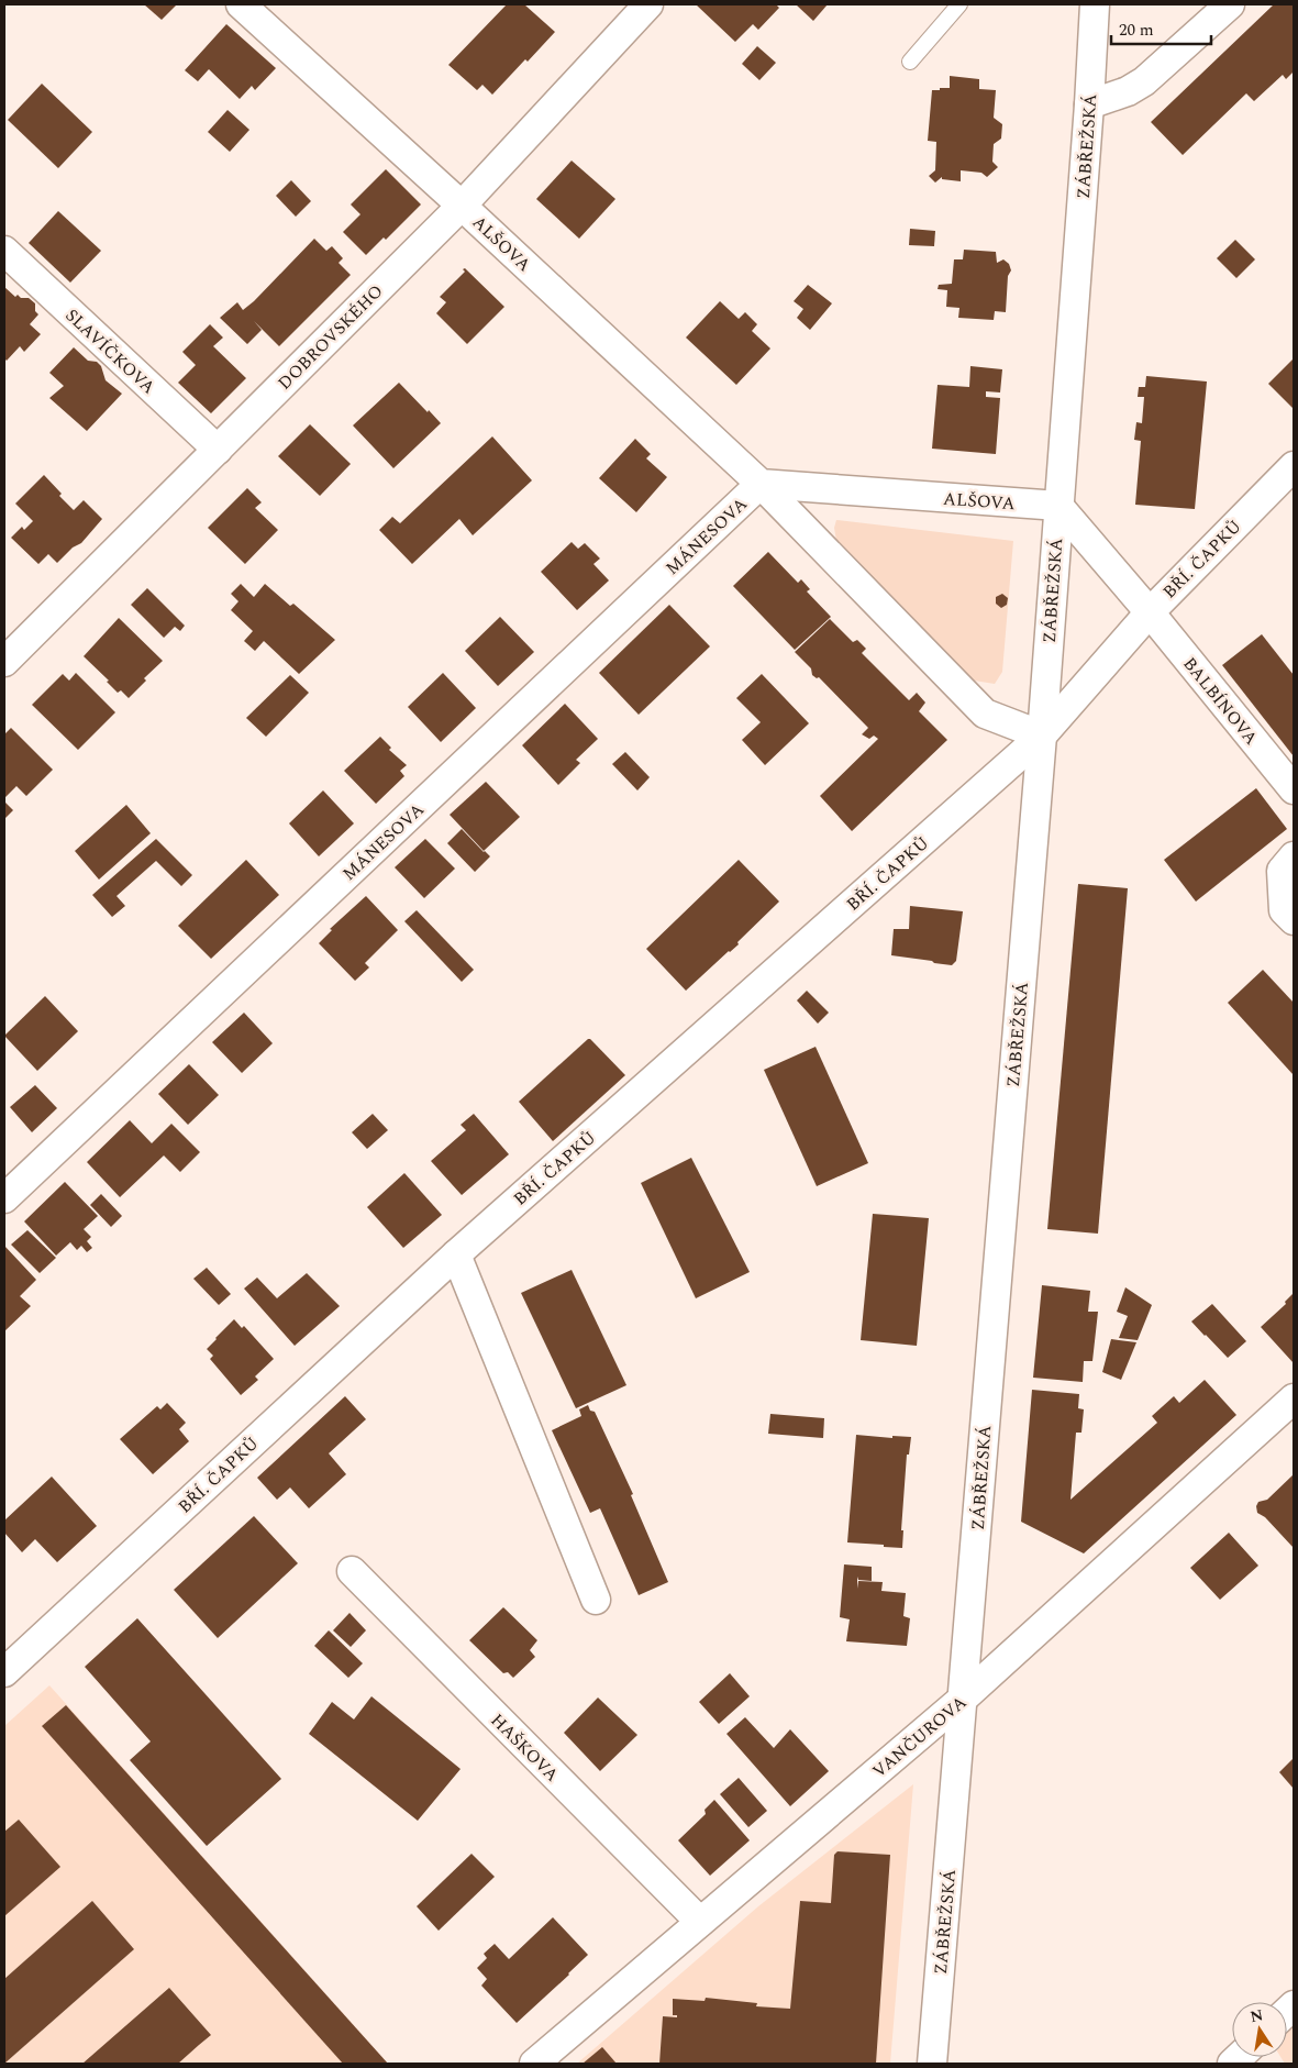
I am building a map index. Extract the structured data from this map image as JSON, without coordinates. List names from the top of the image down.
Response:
{
  "streets": {
    "street": [
      "ZÁBŘEŽSKÁ",
      "ALŠOVA",
      "DOBROVSKÉHO",
      "SLAVÍČKOVA",
      "MÁNESOVA",
      "BŘÍ. ČAPKŮ",
      "BALBÍNOVA",
      "VANČUROVA",
      "HAŠKOVA"
    ]
  },
  "crossings": [
    ["ZÁBŘEŽSKÁ", "ALŠOVA"],
    ["ZÁBŘEŽSKÁ", "BŘÍ. ČAPKŮ"],
    ["ZÁBŘEŽSKÁ", "VANČUROVA"],
    ["ALŠOVA", "DOBROVSKÉHO"],
    ["ALŠOVA", "MÁNESOVA"],
    ["ALŠOVA", "BŘÍ. ČAPKŮ"],
    ["DOBROVSKÉHO", "SLAVÍČKOVA"],
    ["BŘÍ. ČAPKŮ", "BALBÍNOVA"],
    ["VANČUROVA", "HAŠKOVA"]
  ],
  "scale_bar": "20 m",
  "north": "top"
}
